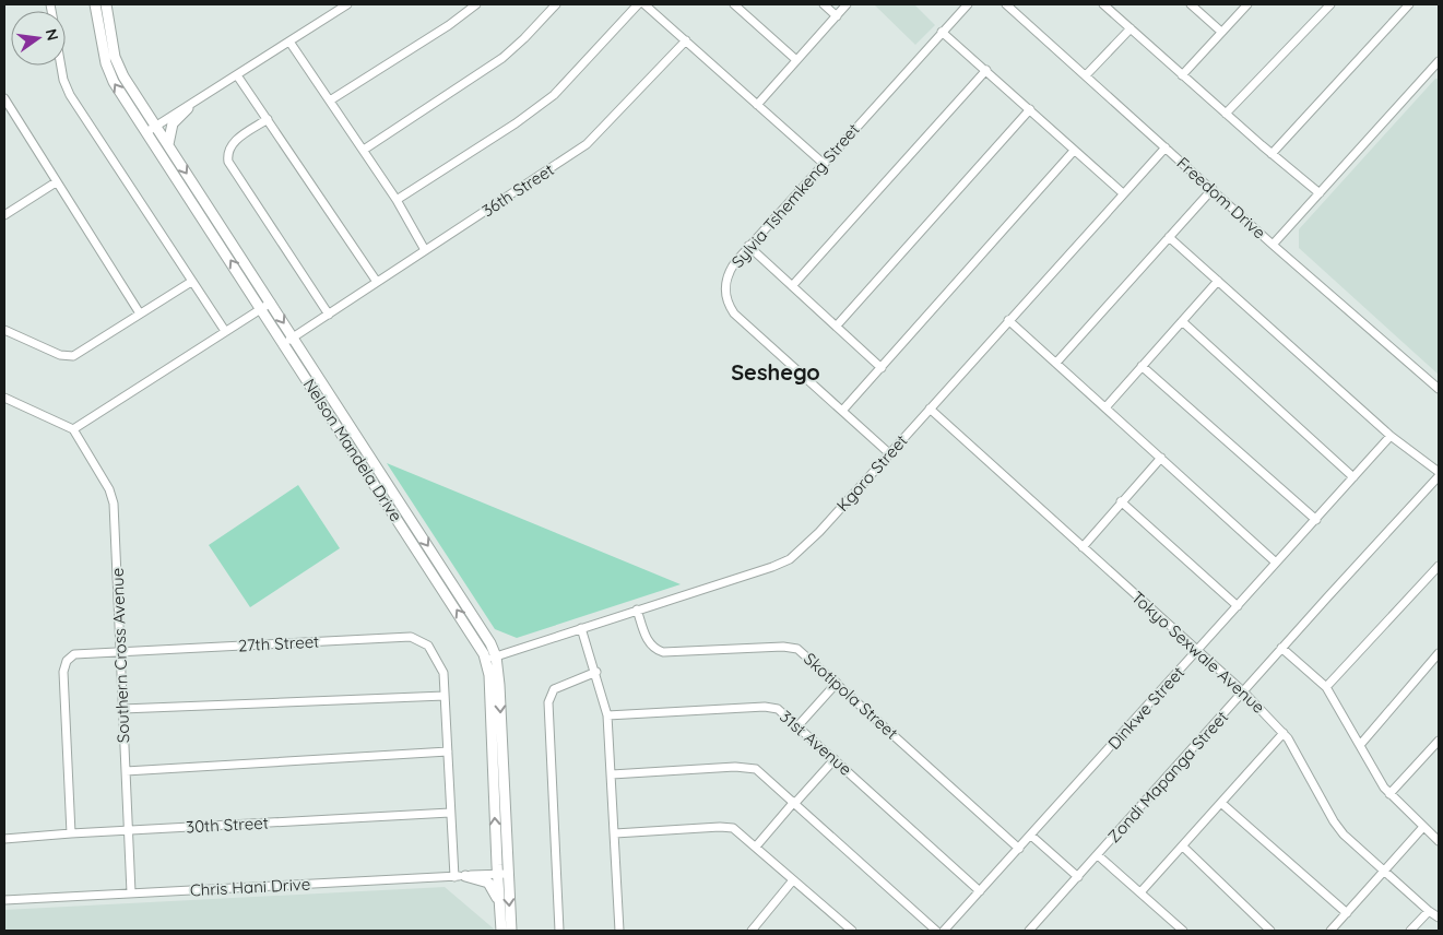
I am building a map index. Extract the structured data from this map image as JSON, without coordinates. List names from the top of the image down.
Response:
{
  "streets": {
    "main road": ["Nelson Mandela Drive"],
    "street": [
      "36th Street",
      "Sylvia Tshemkeng Street",
      "Freedom Drive",
      "Kgoro Street",
      "27th Street",
      "Tokyo Sexwale Avenue",
      "Southern Cross Avenue",
      "Skotipola Street",
      "Dinkwe Street",
      "31st Avenue",
      "Zondi Mapanga Street",
      "30th Street",
      "Chris Hani Drive"
    ]
  },
  "crossings": [
    ["36th Street", "Nelson Mandela Drive"],
    ["Sylvia Tshemkeng Street", "Kgoro Street"],
    ["Freedom Drive", "Kgoro Street"],
    ["Nelson Mandela Drive", "Kgoro Street"],
    ["Nelson Mandela Drive", "Chris Hani Drive"],
    ["Kgoro Street", "Tokyo Sexwale Avenue"],
    ["Kgoro Street", "Skotipola Street"],
    ["27th Street", "Southern Cross Avenue"],
    ["27th Street", "30th Street"],
    ["27th Street", "Chris Hani Drive"],
    ["Tokyo Sexwale Avenue", "Dinkwe Street"],
    ["Tokyo Sexwale Avenue", "Zondi Mapanga Street"],
    ["Southern Cross Avenue", "30th Street"],
    ["Southern Cross Avenue", "Chris Hani Drive"],
    ["Skotipola Street", "Dinkwe Street"],
    ["Dinkwe Street", "31st Avenue"]
  ],
  "districts": ["Seshego"],
  "north": "right"
}
